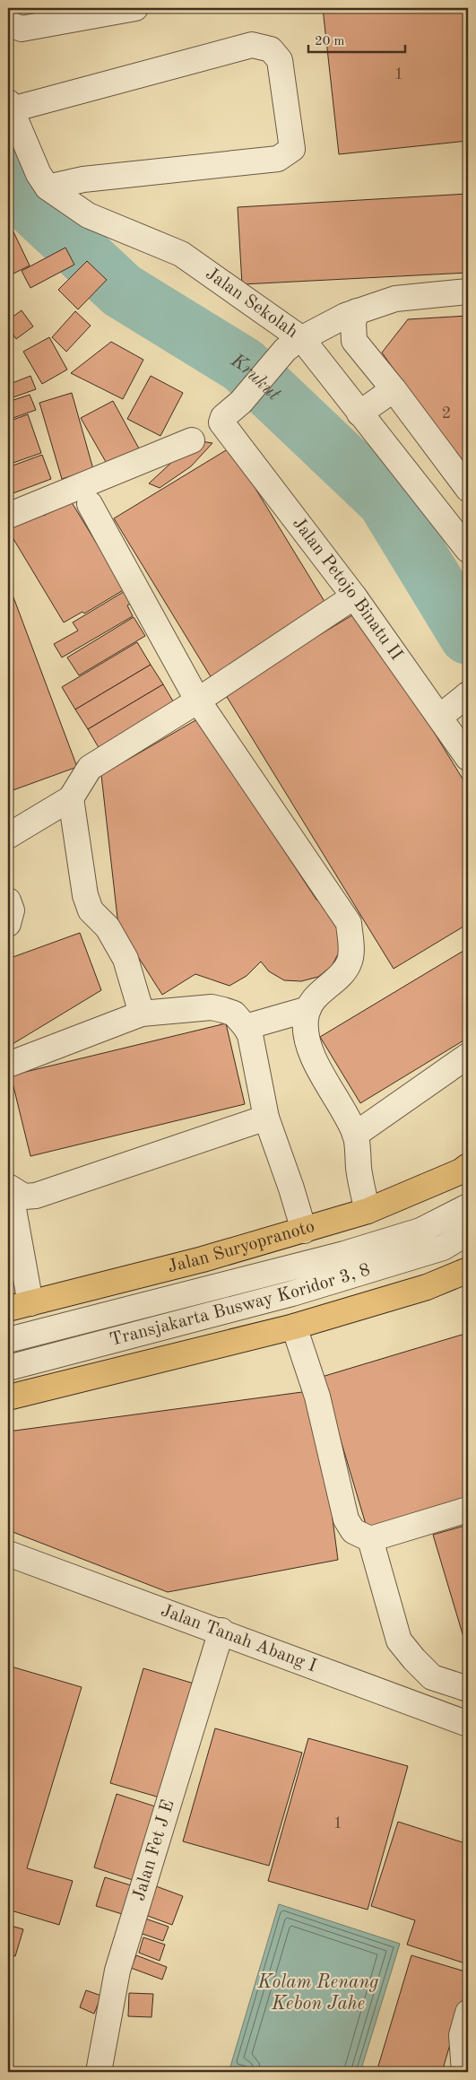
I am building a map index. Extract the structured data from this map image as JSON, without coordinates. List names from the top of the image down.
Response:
{
  "streets": {
    "main road": ["Jalan Suryopranoto"],
    "street": [
      "Jalan Sekolah",
      "Jalan Petojo Binatu II",
      "Transjakarta Busway Koridor 3, 8",
      "Jalan Tanah Abang I",
      "Jalan Fet J E"
    ]
  },
  "crossings": [
    ["Jalan Sekolah", "Jalan Petojo Binatu II"],
    ["Jalan Tanah Abang I", "Jalan Fet J E"]
  ],
  "water": ["Krukut", "Kolam Renang Kebon Jahe"],
  "house_numbers": ["1", "2", "1"],
  "scale_bar": "20 m"
}
